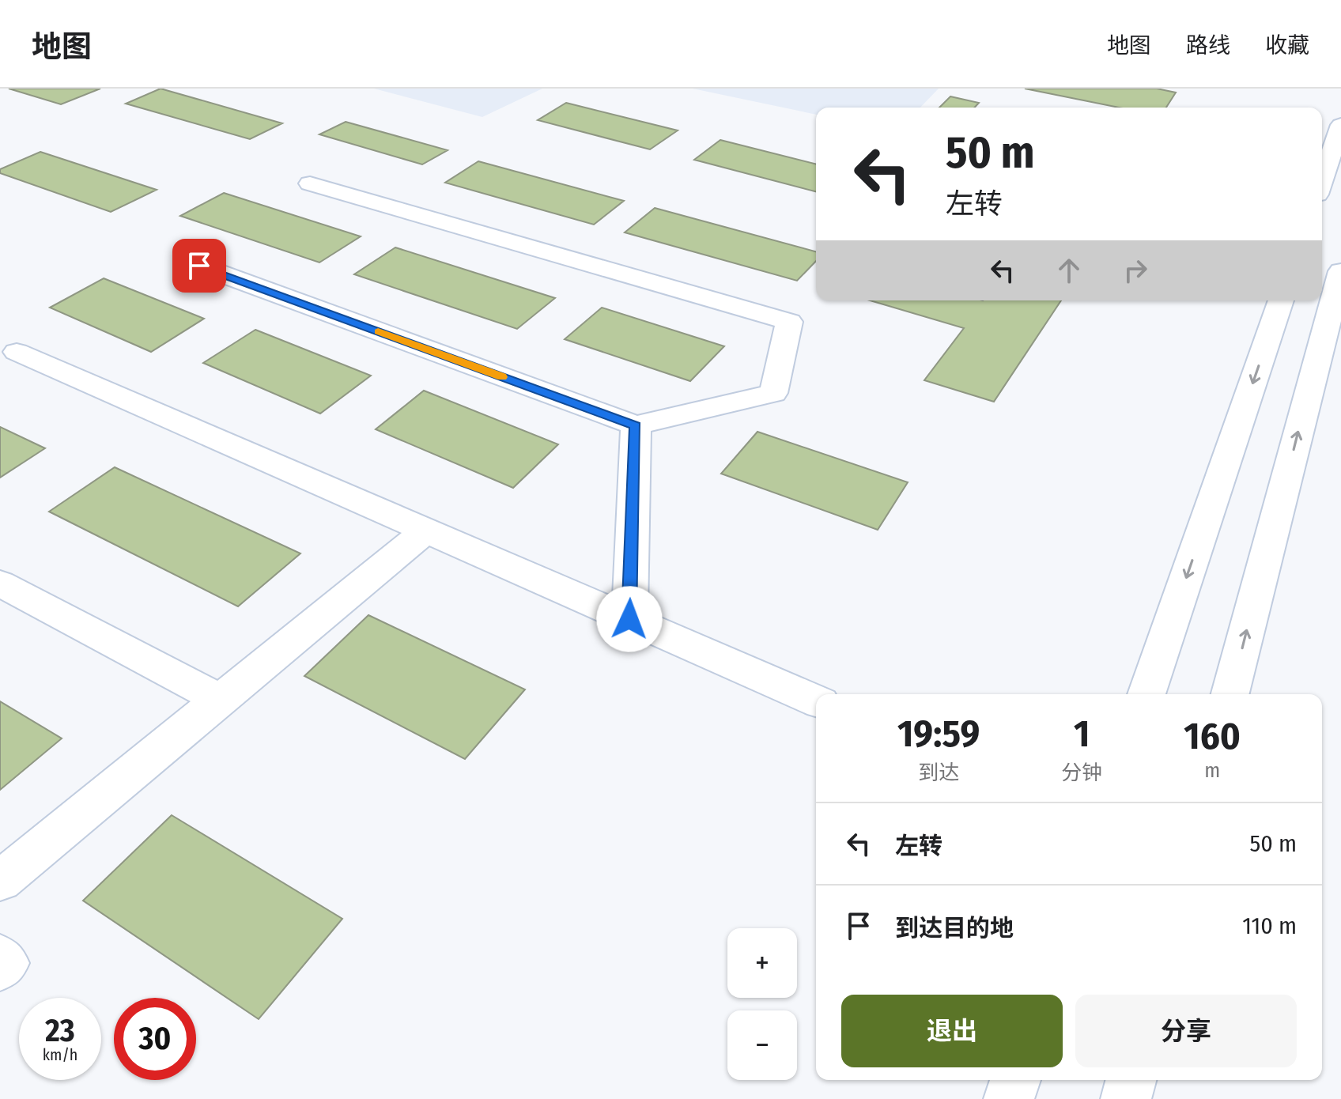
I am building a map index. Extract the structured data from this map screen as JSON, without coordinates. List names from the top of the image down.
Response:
{
  "page": {
    "header": "地图",
    "nav": ["地图", "路线", "收藏"],
    "turn": ["50 m", "左转"],
    "eta": [
      "19:59",
      "到达",
      "1",
      "分钟",
      "160",
      "m"
    ],
    "list": [
      {
        "name": "左转",
        "value": "50 m"
      },
      {
        "name": "到达目的地",
        "value": "110 m"
      }
    ],
    "map_buttons": ["+", "−"],
    "buttons": ["退出", "分享"],
    "speed": "23 km/h",
    "limit": "30"
  }
}
